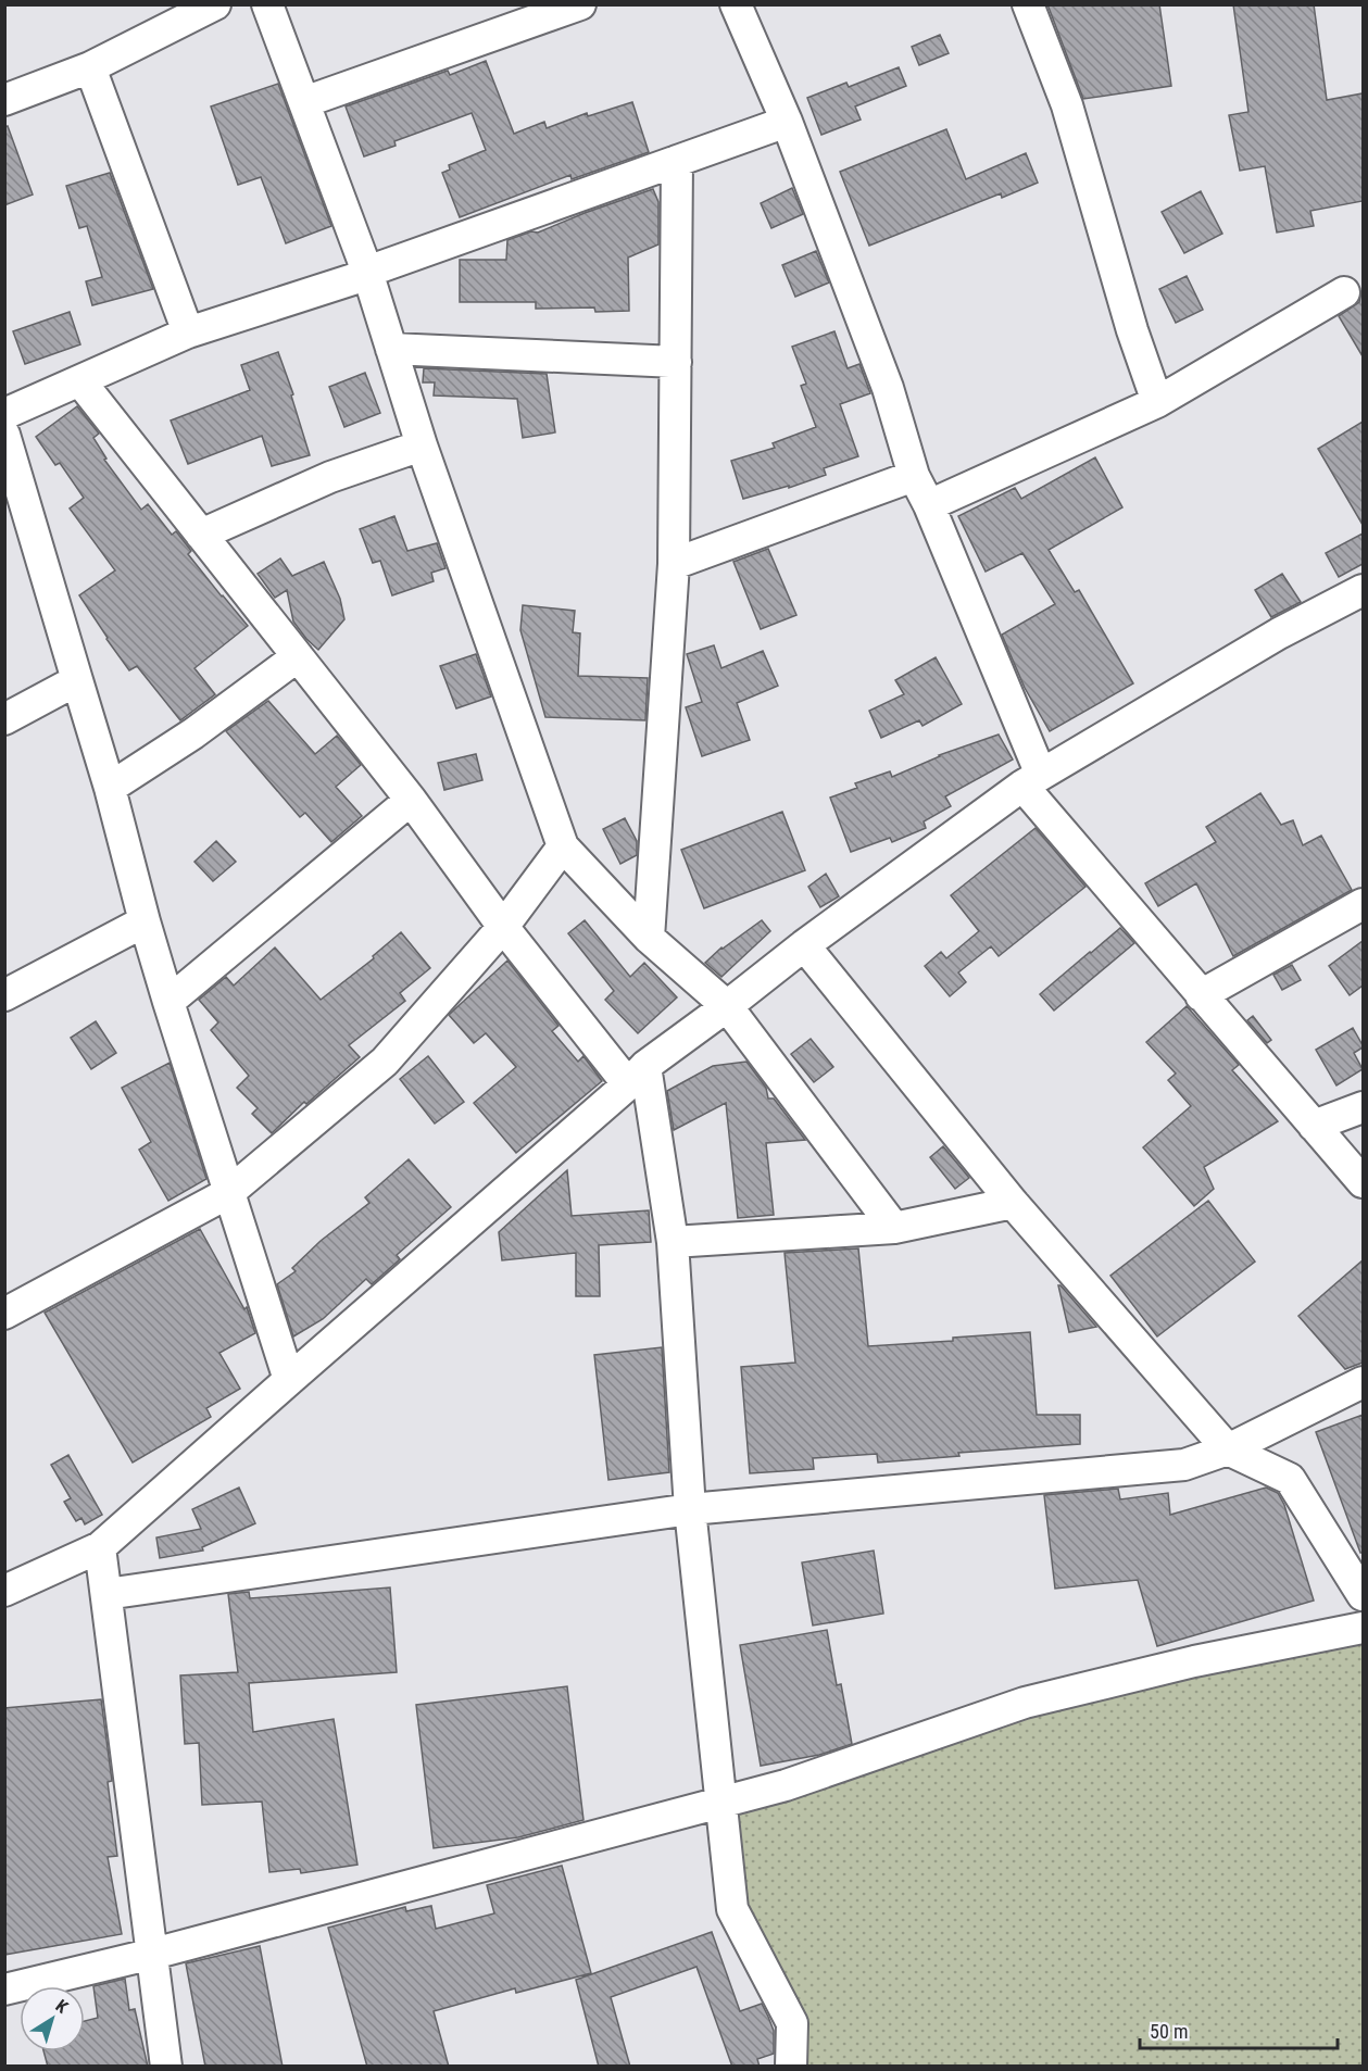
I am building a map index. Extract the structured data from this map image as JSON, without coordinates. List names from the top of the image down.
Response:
{
  "scale_bar": "50 m",
  "north": "top right"
}
